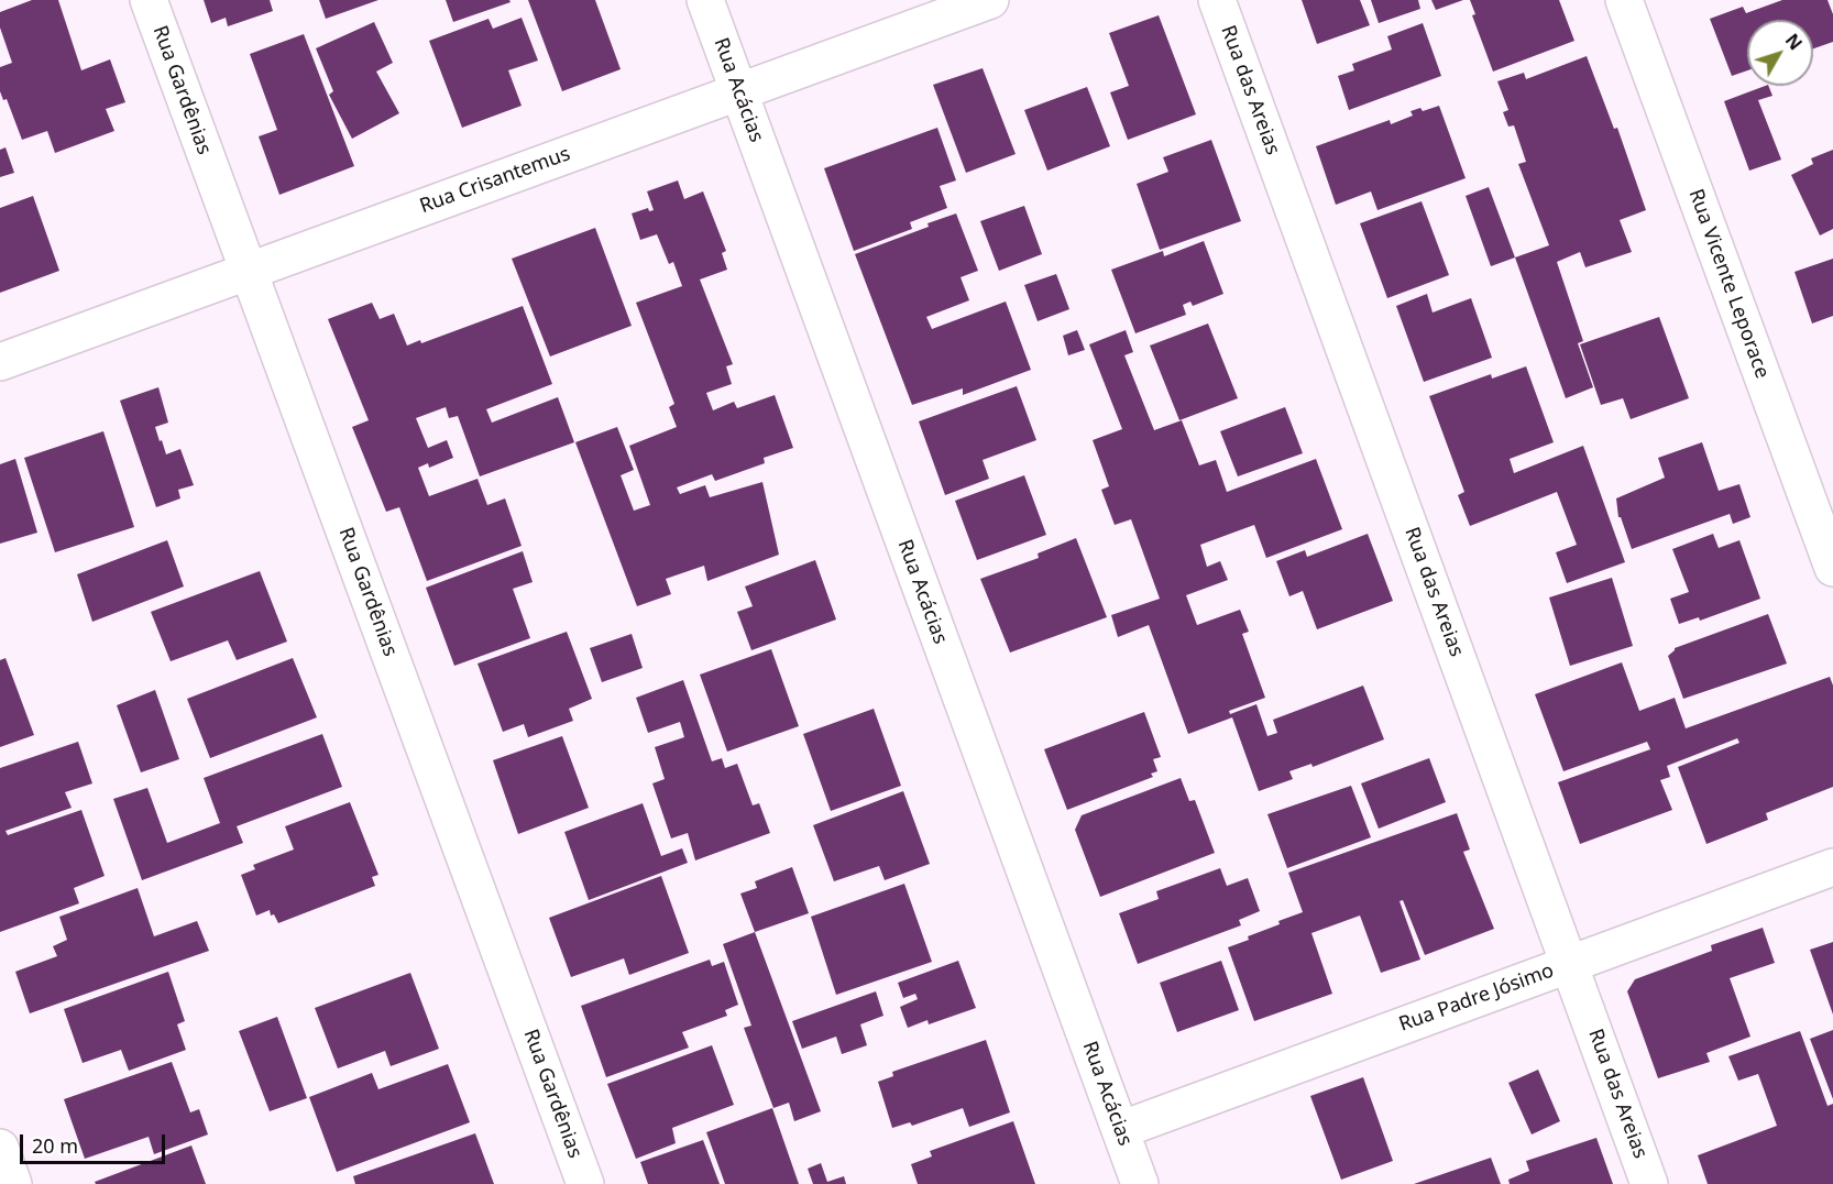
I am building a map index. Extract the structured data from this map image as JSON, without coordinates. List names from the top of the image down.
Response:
{
  "streets": {
    "street": [
      "Rua Gardênias",
      "Rua Acácias",
      "Rua das Areias",
      "Rua Crisantemus",
      "Rua Vicente Leporace",
      "Rua Padre Jósimo"
    ]
  },
  "crossings": [
    ["Rua Gardênias", "Rua Crisantemus"],
    ["Rua Acácias", "Rua Crisantemus"],
    ["Rua Acácias", "Rua Padre Jósimo"],
    ["Rua das Areias", "Rua Padre Jósimo"]
  ],
  "scale_bar": "20 m",
  "north": "top right"
}
